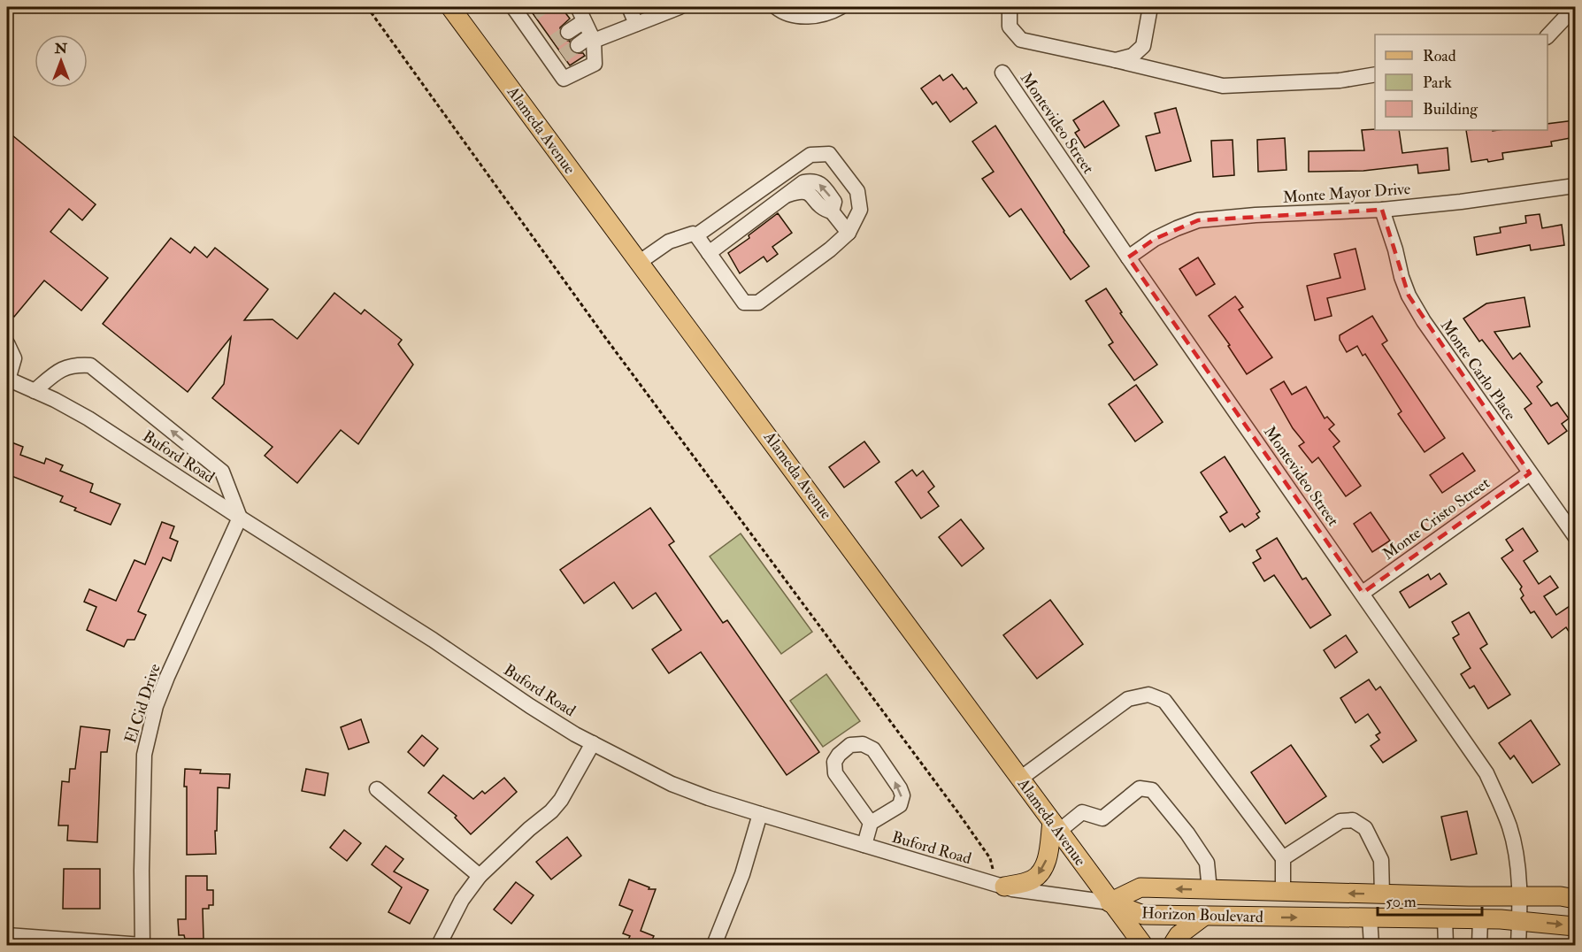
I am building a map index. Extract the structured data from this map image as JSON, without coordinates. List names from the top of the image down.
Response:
{
  "streets": {
    "main road": ["Alameda Avenue", "Horizon Boulevard"],
    "street": [
      "Montevideo Street",
      "Monte Mayor Drive",
      "Monte Carlo Place",
      "Buford Road",
      "Monte Cristo Street",
      "El Cid Drive"
    ]
  },
  "crossings": [
    ["Montevideo Street", "Monte Mayor Drive"],
    ["Montevideo Street", "Monte Cristo Street"],
    ["Montevideo Street", "Horizon Boulevard"],
    ["Alameda Avenue", "Buford Road"],
    ["Alameda Avenue", "Horizon Boulevard"],
    ["Monte Mayor Drive", "Monte Carlo Place"],
    ["Monte Carlo Place", "Monte Cristo Street"],
    ["Buford Road", "El Cid Drive"],
    ["Buford Road", "Horizon Boulevard"]
  ],
  "legend": ["Road", "Park", "Building"],
  "scale_bar": "50 m",
  "north": "top"
}
